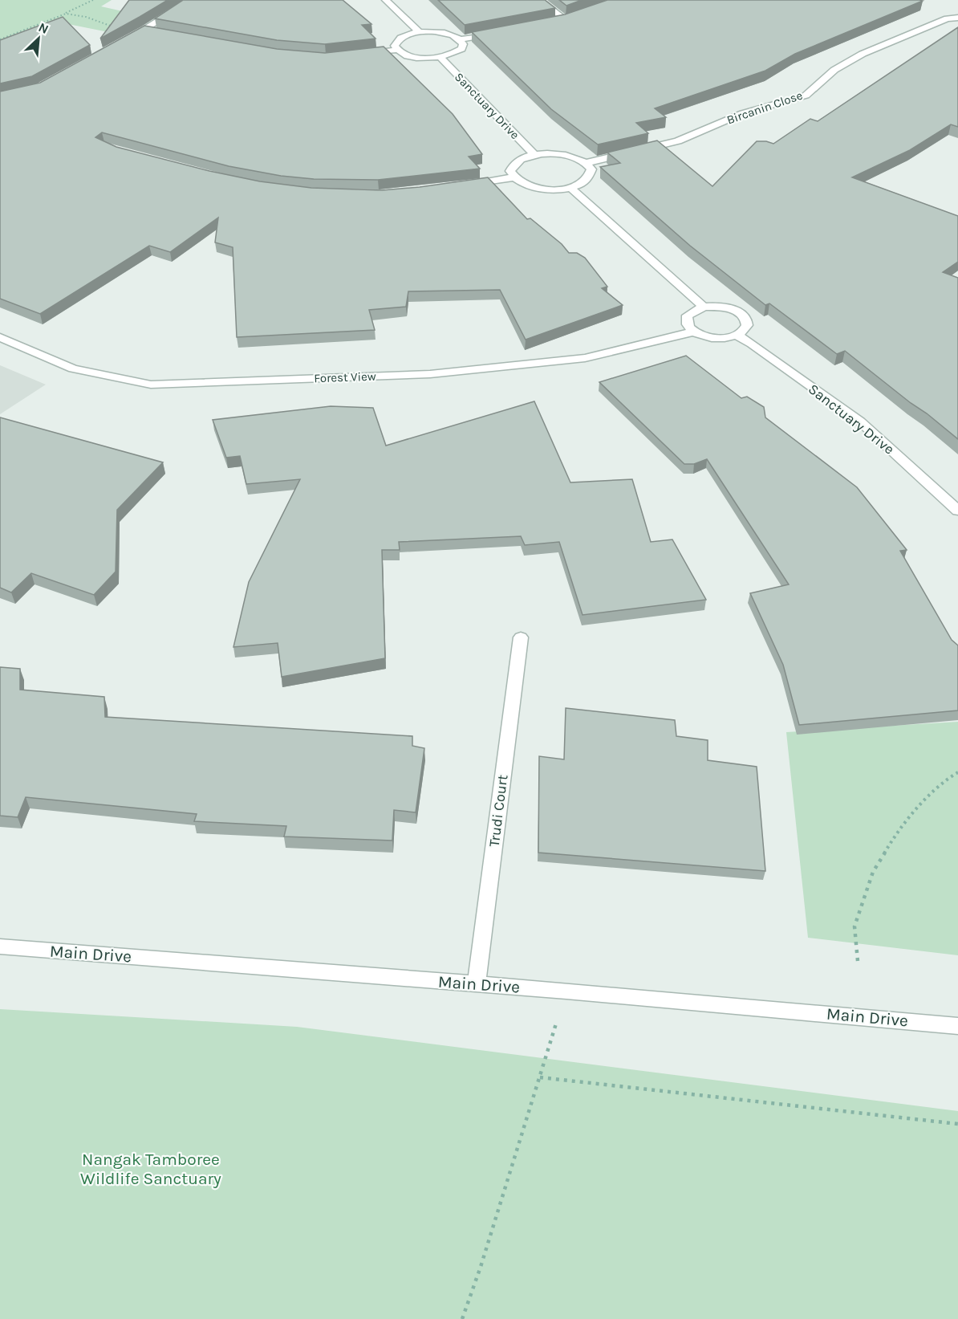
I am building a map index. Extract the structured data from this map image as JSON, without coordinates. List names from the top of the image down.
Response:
{
  "streets": {
    "street": [
      "Sanctuary Drive",
      "Bircanin Close",
      "Forest View",
      "Trudi Court",
      "Main Drive"
    ]
  },
  "crossings": [
    ["Trudi Court", "Main Drive"]
  ],
  "parks": ["Nangak Tamboree Wildlife Sanctuary"],
  "north": "top right"
}
